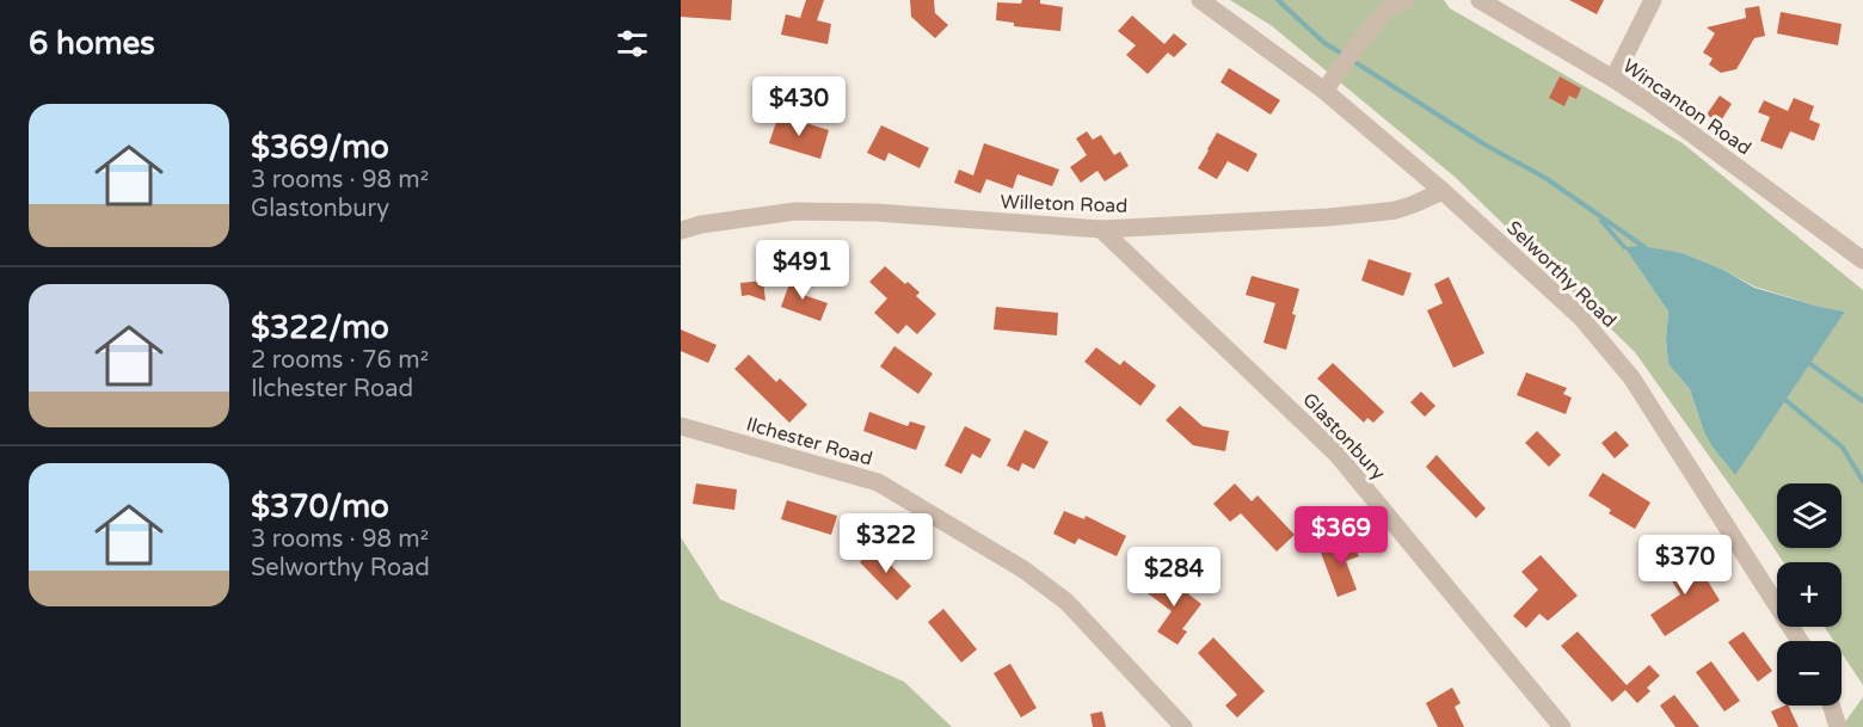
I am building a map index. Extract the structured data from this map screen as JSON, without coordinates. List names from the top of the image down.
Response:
{
  "streets": {
    "street": [
      "Wincanton Road",
      "Willeton Road",
      "Selworthy Road",
      "Glastonbury",
      "Ilchester Road"
    ]
  },
  "crossings": [
    ["Willeton Road", "Selworthy Road"],
    ["Willeton Road", "Glastonbury"]
  ],
  "page": {
    "heading": "6 homes",
    "price": [
      "$430",
      "$491",
      "$369",
      "$322",
      "$370",
      "$284"
    ],
    "list": [
      {
        "name": "$369/mo",
        "note": "3 rooms · 98 m² · Glastonbury"
      },
      {
        "name": "$322/mo",
        "note": "2 rooms · 76 m² · Ilchester Road"
      },
      {
        "name": "$370/mo",
        "note": "3 rooms · 98 m² · Selworthy Road"
      }
    ],
    "map_buttons": ["+", "−"]
  }
}
